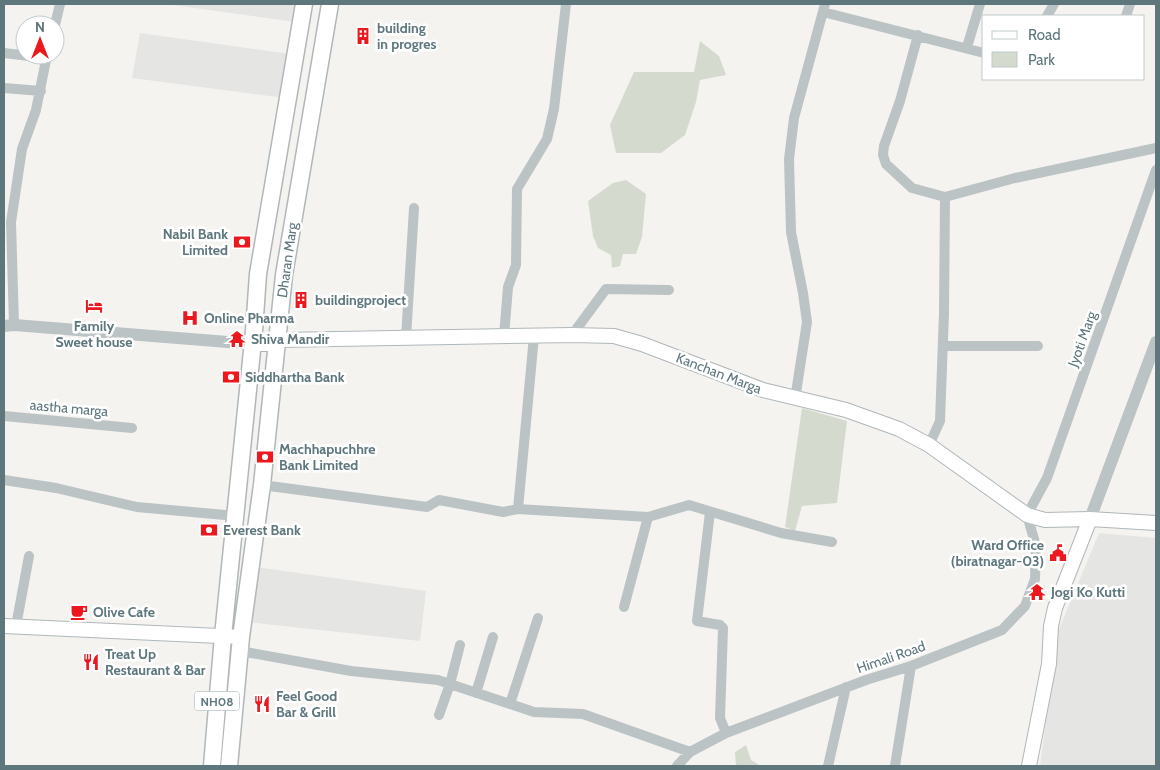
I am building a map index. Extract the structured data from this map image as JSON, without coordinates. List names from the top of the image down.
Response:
{
  "streets": {
    "main road": ["Dharan Marg", "Kanchan Marga", "NH08"],
    "street": ["Jyoti Marg", "aastha marga", "Himali Road"]
  },
  "crossings": [
    ["Dharan Marg", "Kanchan Marga"],
    ["Dharan Marg", "NH08"],
    ["Jyoti Marg", "Kanchan Marga"],
    ["Jyoti Marg", "Himali Road"],
    ["Kanchan Marga", "Himali Road"]
  ],
  "places": {
    "building": ["building in progres", "buildingproject"],
    "bank": [
      "Nabil Bank Limited",
      "Siddhartha Bank",
      "Machhapuchhre Bank Limited",
      "Everest Bank"
    ],
    "hotel": ["Family Sweet house"],
    "hospital": ["Online Pharma"],
    "temple": ["Shiva Mandir", "Jogi Ko Kutti"],
    "public building": ["Ward Office (biratnagar-03)"],
    "cafe": ["Olive Cafe"],
    "restaurant": ["Treat Up Restaurant & Bar", "Feel Good Bar & Grill"]
  },
  "legend": ["Road", "Park"],
  "north": "top"
}
